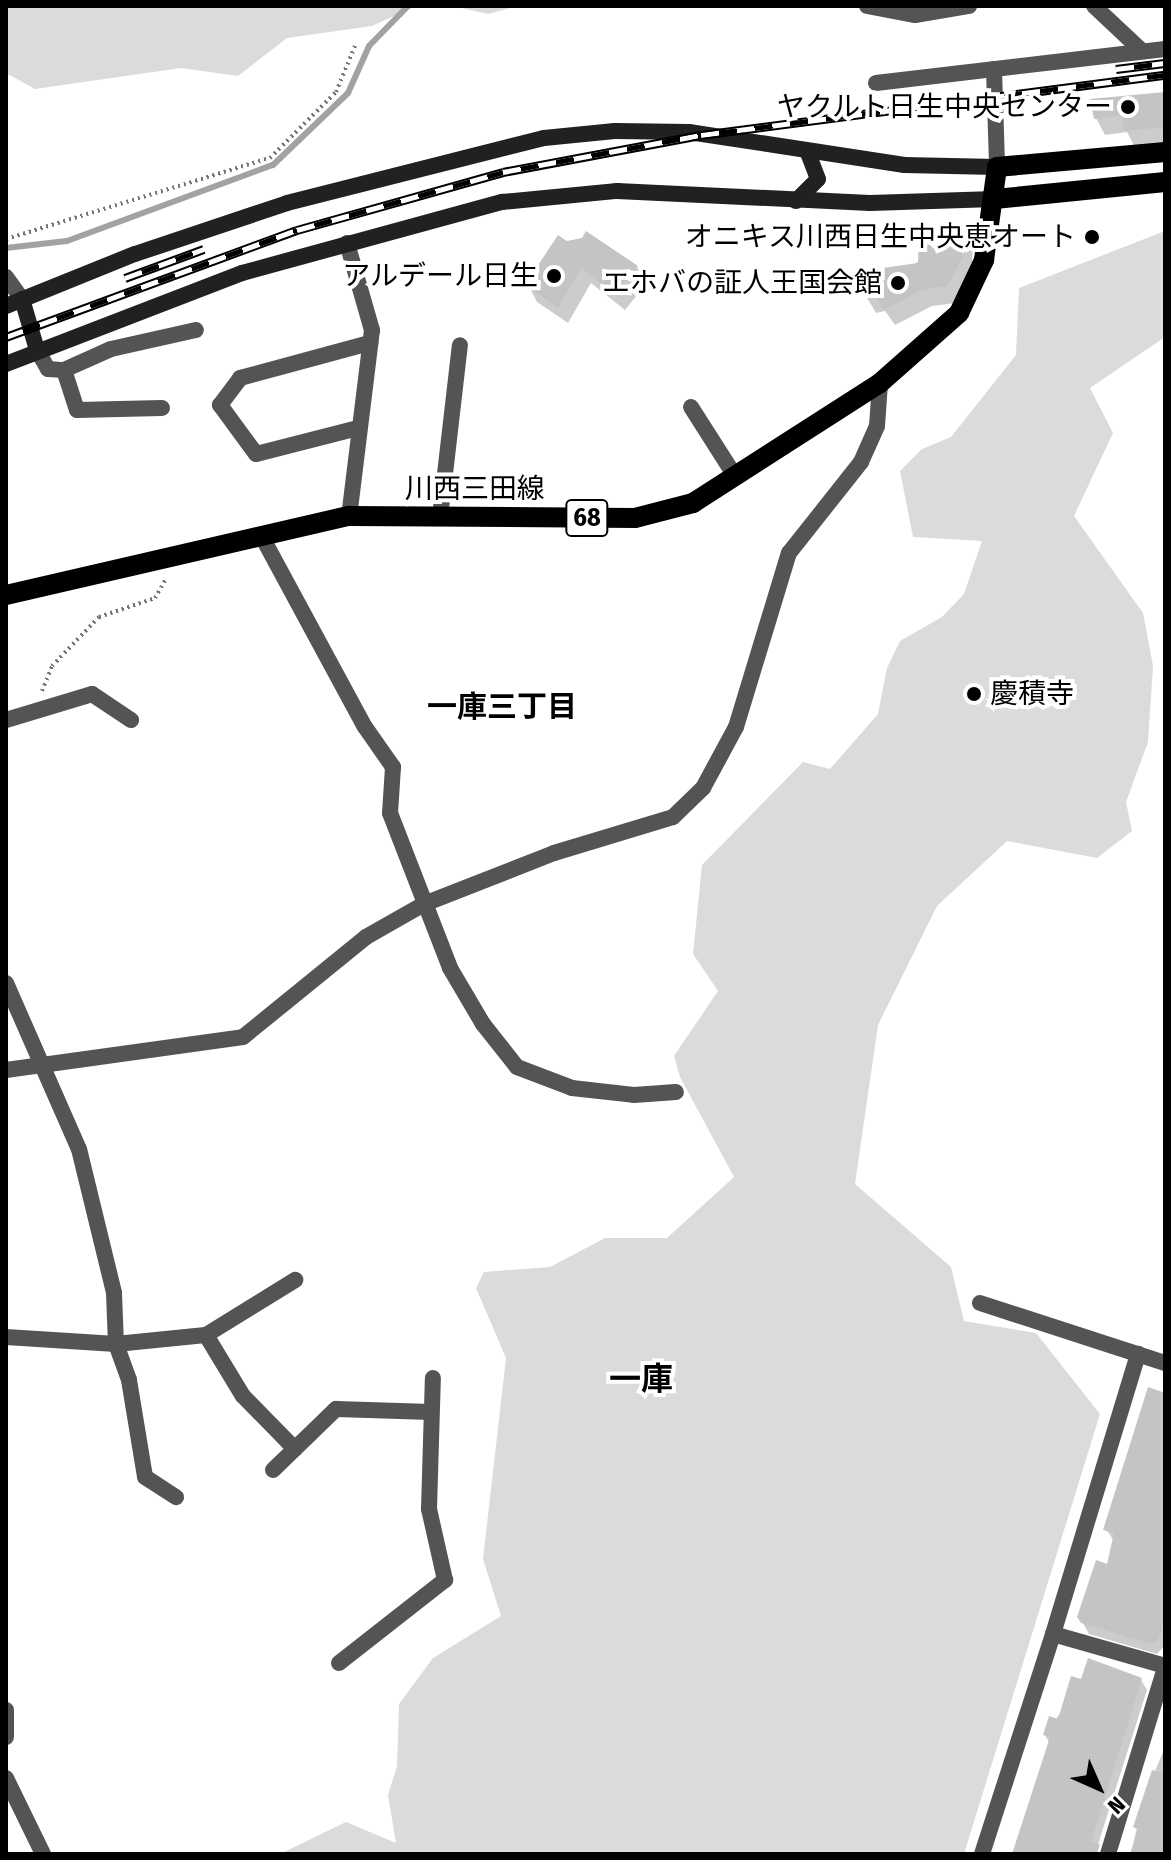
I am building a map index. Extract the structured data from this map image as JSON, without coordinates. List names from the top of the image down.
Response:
{
  "streets": {
    "main road": ["川西三田線", "68"]
  },
  "districts": ["一庫三丁目", "一庫"],
  "places": [
    "ヤクルト日生中央センター",
    "オニキス川西日生中央恵オート",
    "アルデール日生",
    "エホバの証人王国会館",
    "慶積寺"
  ],
  "north": "bottom right"
}
